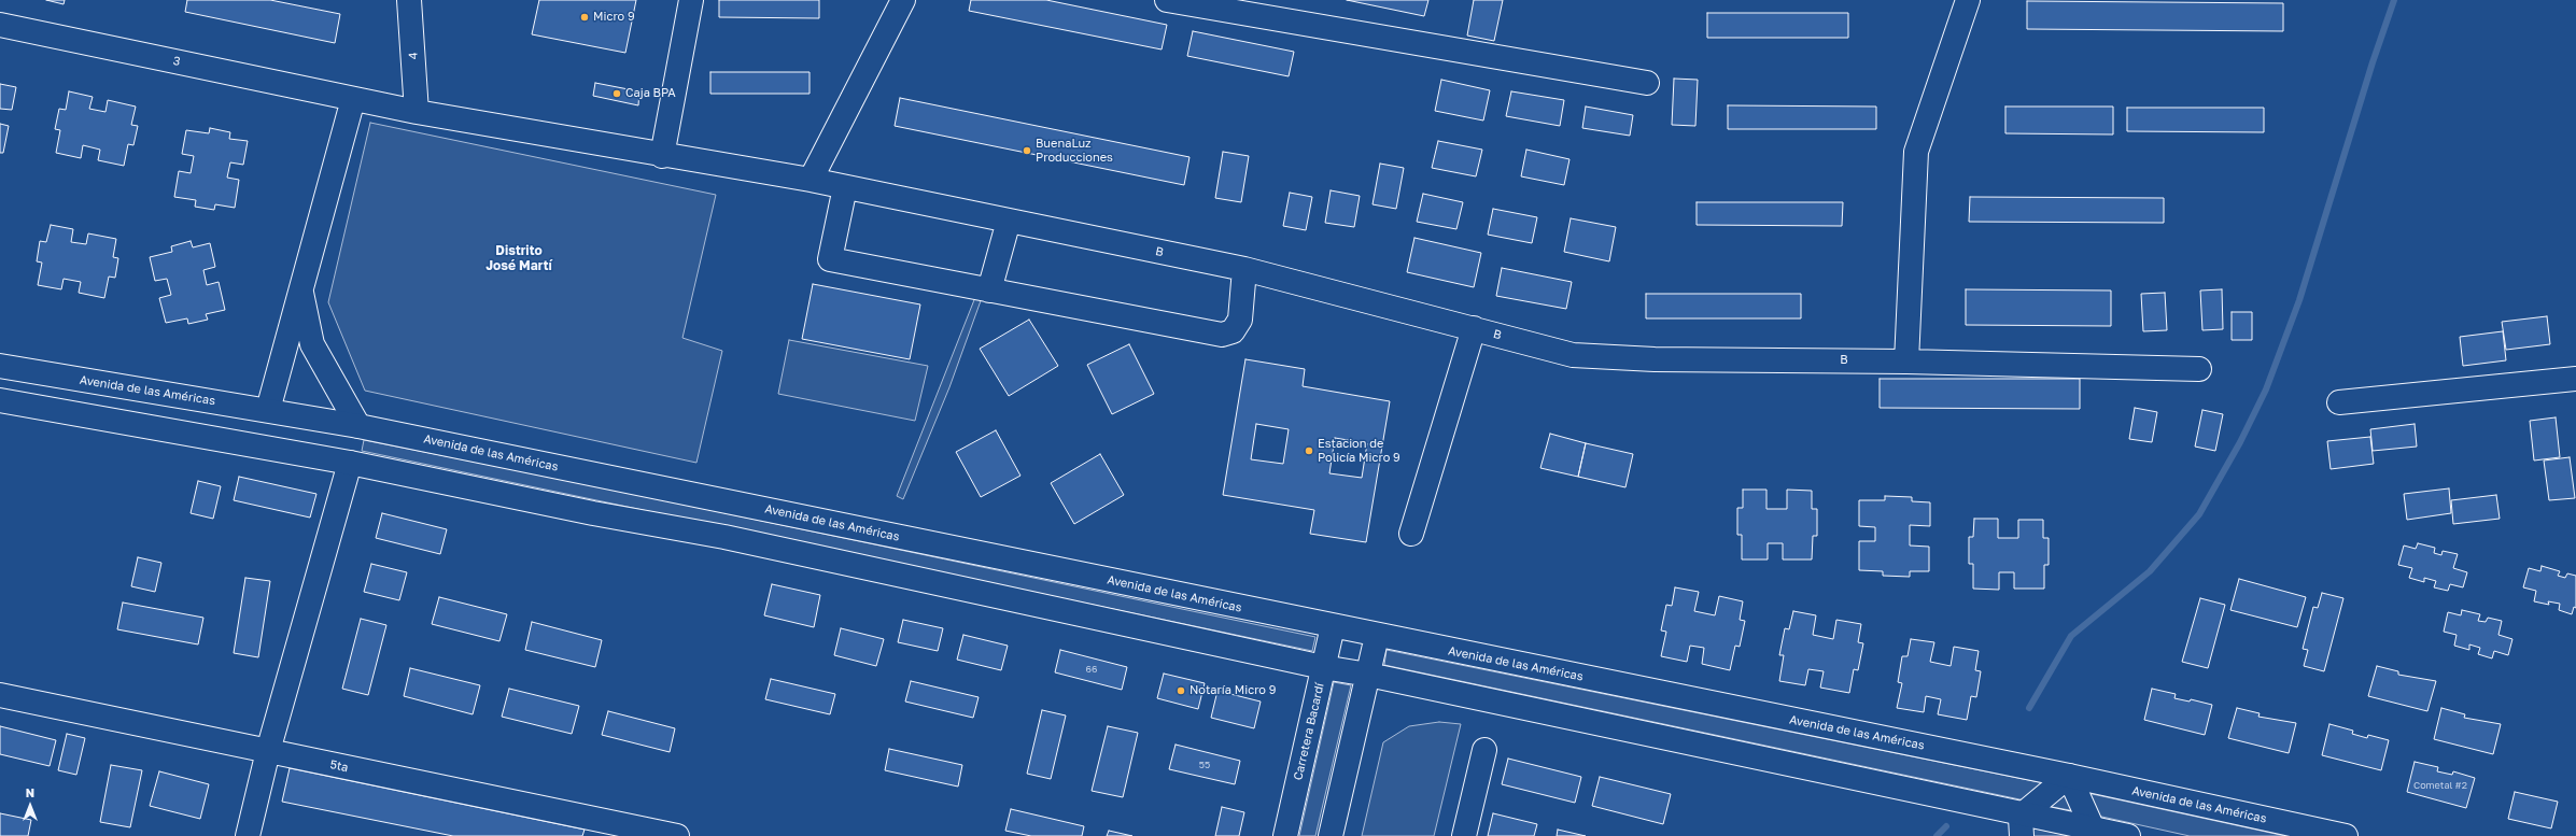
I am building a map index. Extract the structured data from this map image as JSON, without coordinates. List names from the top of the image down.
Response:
{
  "streets": {
    "street": [
      "4",
      "3",
      "B",
      "Avenida de las Américas",
      "Carretera Bacardí",
      "5ta"
    ]
  },
  "crossings": [
    ["4", "3"],
    ["3", "B"],
    ["Avenida de las Américas", "Carretera Bacardí"]
  ],
  "districts": ["Distrito José Martí"],
  "places": [
    "Micro 9",
    "Caja BPA",
    "BuenaLuz Producciones",
    "Estacion de Policía Micro 9",
    "Notaría Micro 9"
  ],
  "house_numbers": ["66", "55", "Cometal #2"],
  "north": "top"
}
